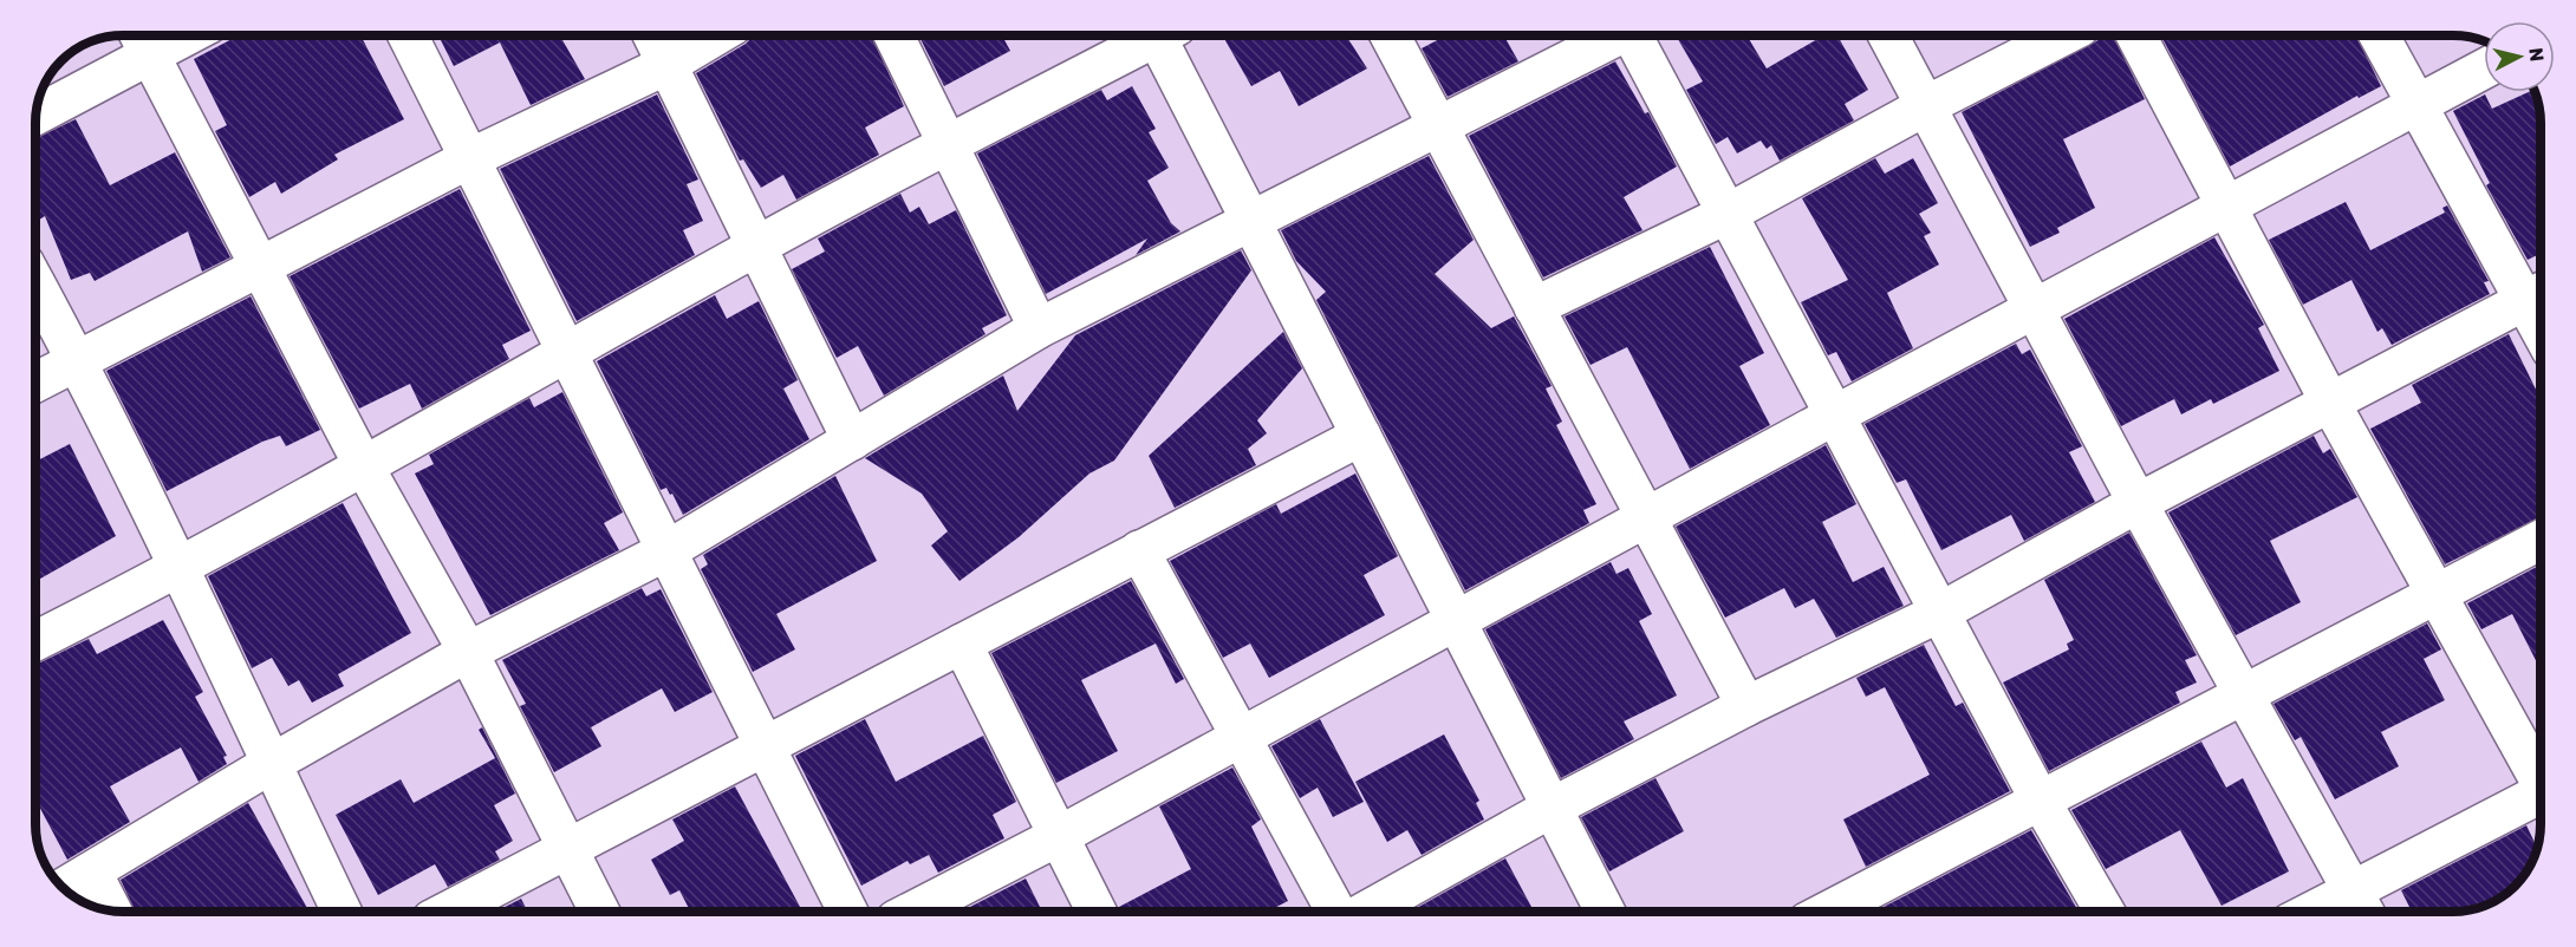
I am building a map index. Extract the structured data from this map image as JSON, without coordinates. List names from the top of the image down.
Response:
{
  "north": "right"
}
